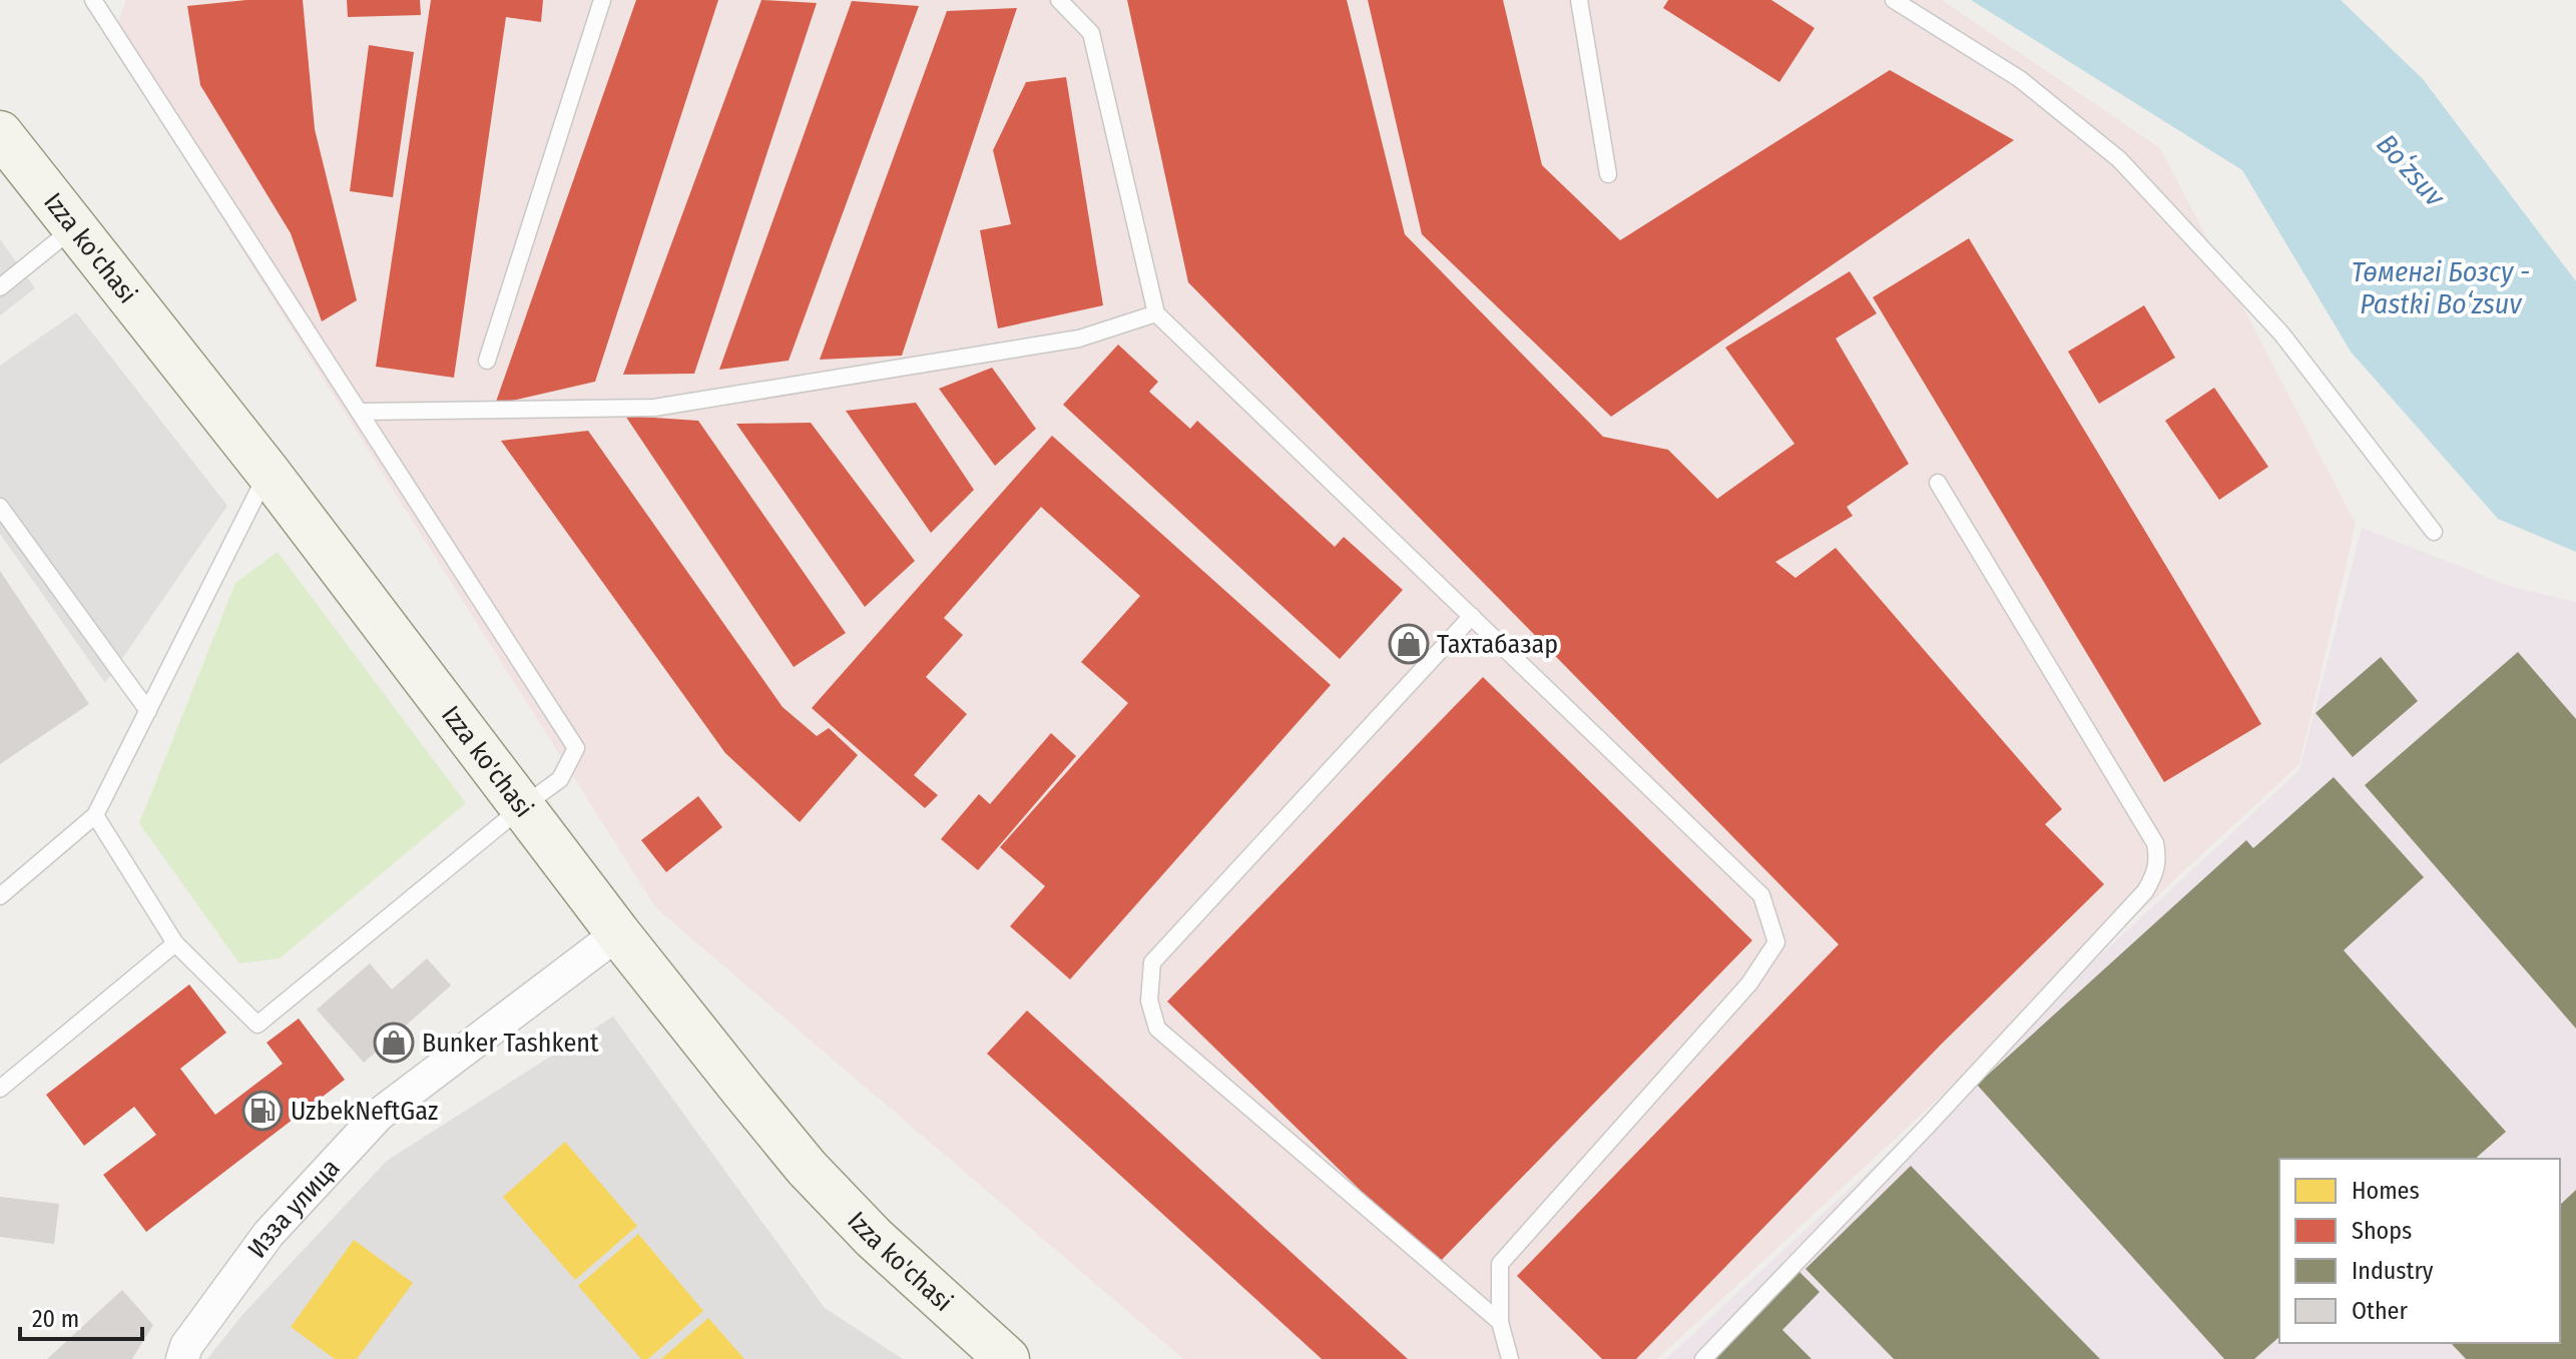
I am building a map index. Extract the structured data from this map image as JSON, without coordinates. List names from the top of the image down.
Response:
{
  "streets": {
    "main road": ["Izza ko'chasi"],
    "street": ["Изза улица"]
  },
  "crossings": [
    ["Izza ko'chasi", "Изза улица"]
  ],
  "water": ["Boʻzsuv", "Төменгі Бозсу - Pastki Boʻzsuv"],
  "places": {
    "shop": ["Тахтабазар", "Bunker Tashkent"],
    "fuel station": ["UzbekNeftGaz"]
  },
  "legend": [
    "Homes",
    "Shops",
    "Industry",
    "Other"
  ],
  "scale_bar": "20 m"
}
